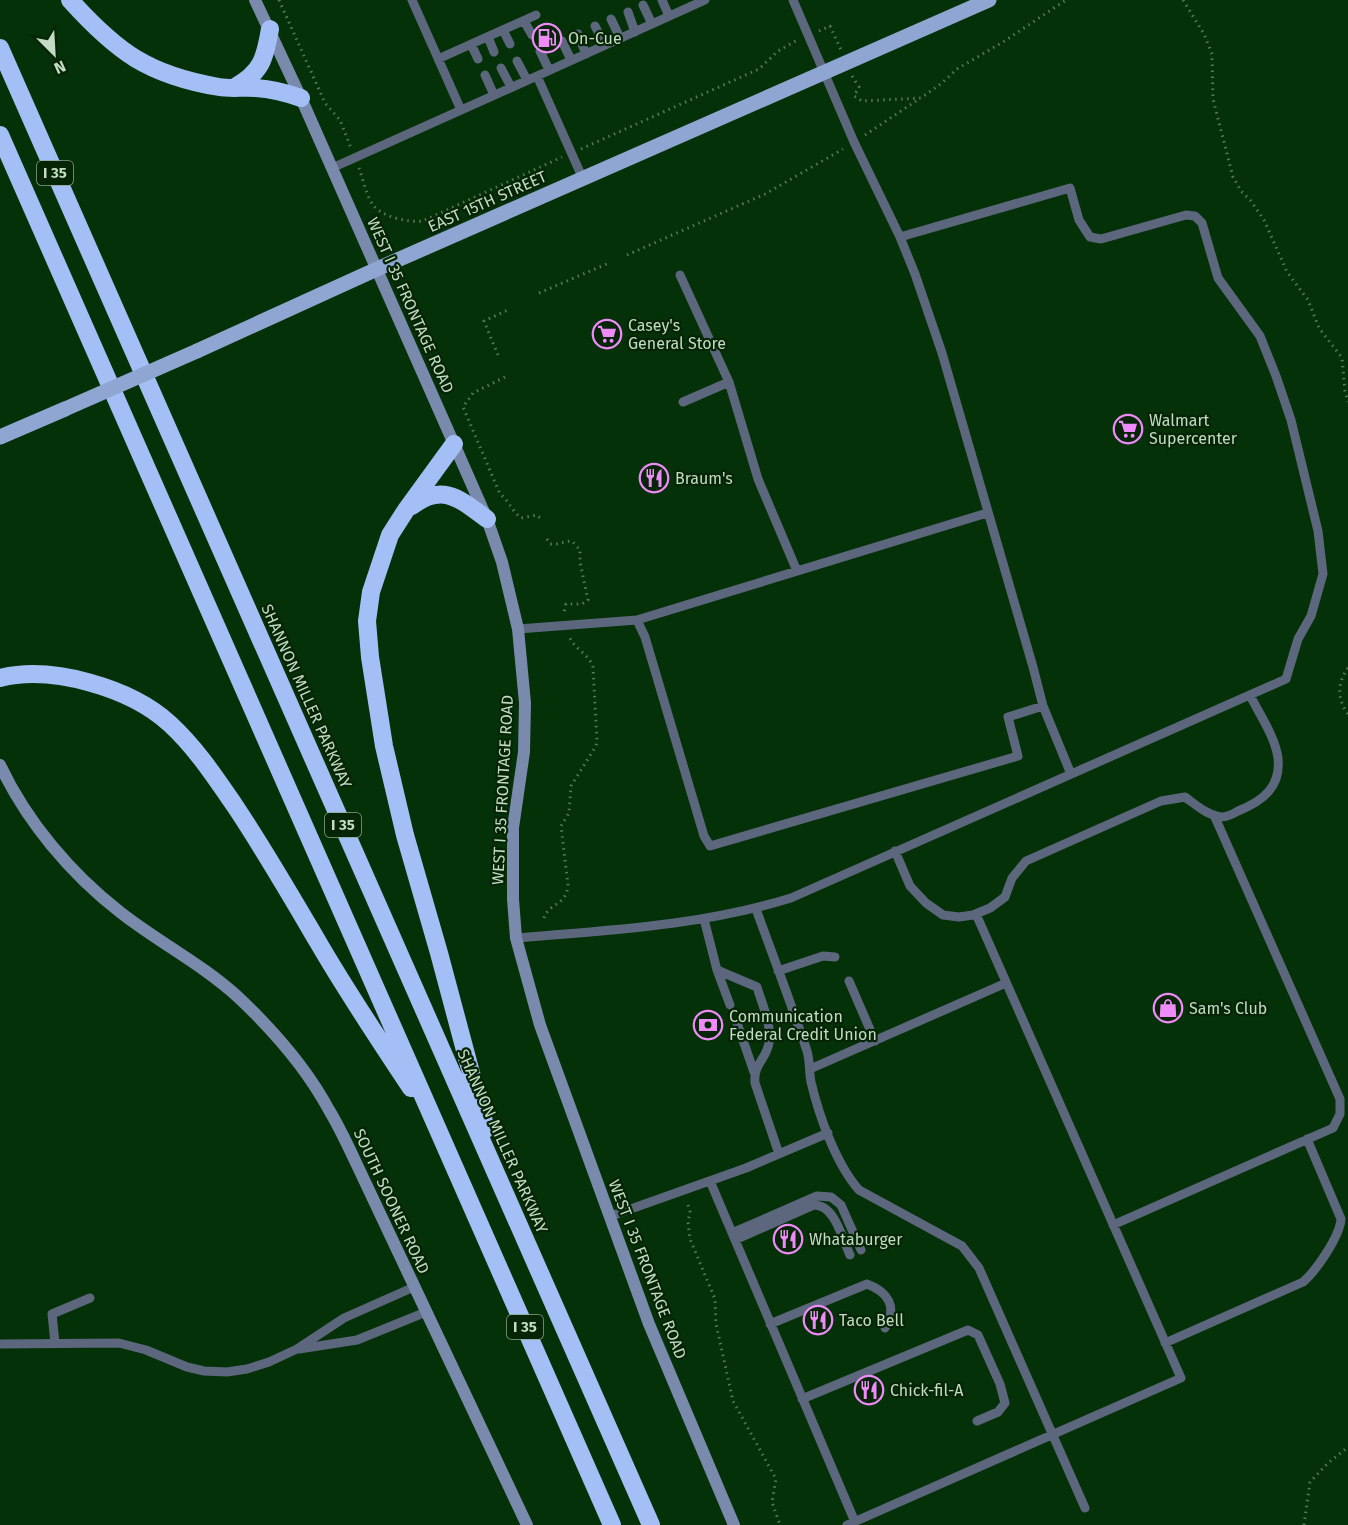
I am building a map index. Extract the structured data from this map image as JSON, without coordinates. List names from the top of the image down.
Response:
{
  "streets": {
    "highway": ["I 35", "SHANNON MILLER PARKWAY"],
    "main road": ["EAST 15TH STREET"],
    "street": ["WEST I 35 FRONTAGE ROAD", "SOUTH SOONER ROAD"]
  },
  "crossings": [
    ["EAST 15TH STREET", "WEST I 35 FRONTAGE ROAD"]
  ],
  "places": {
    "fuel station": ["On-Cue"],
    "supermarket": ["Casey's General Store", "Walmart Supercenter"],
    "restaurant": [
      "Braum's",
      "Whataburger",
      "Taco Bell",
      "Chick-fil-A"
    ],
    "shop": ["Sam's Club"],
    "bank": ["Communication Federal Credit Union"]
  },
  "north": "bottom right"
}
